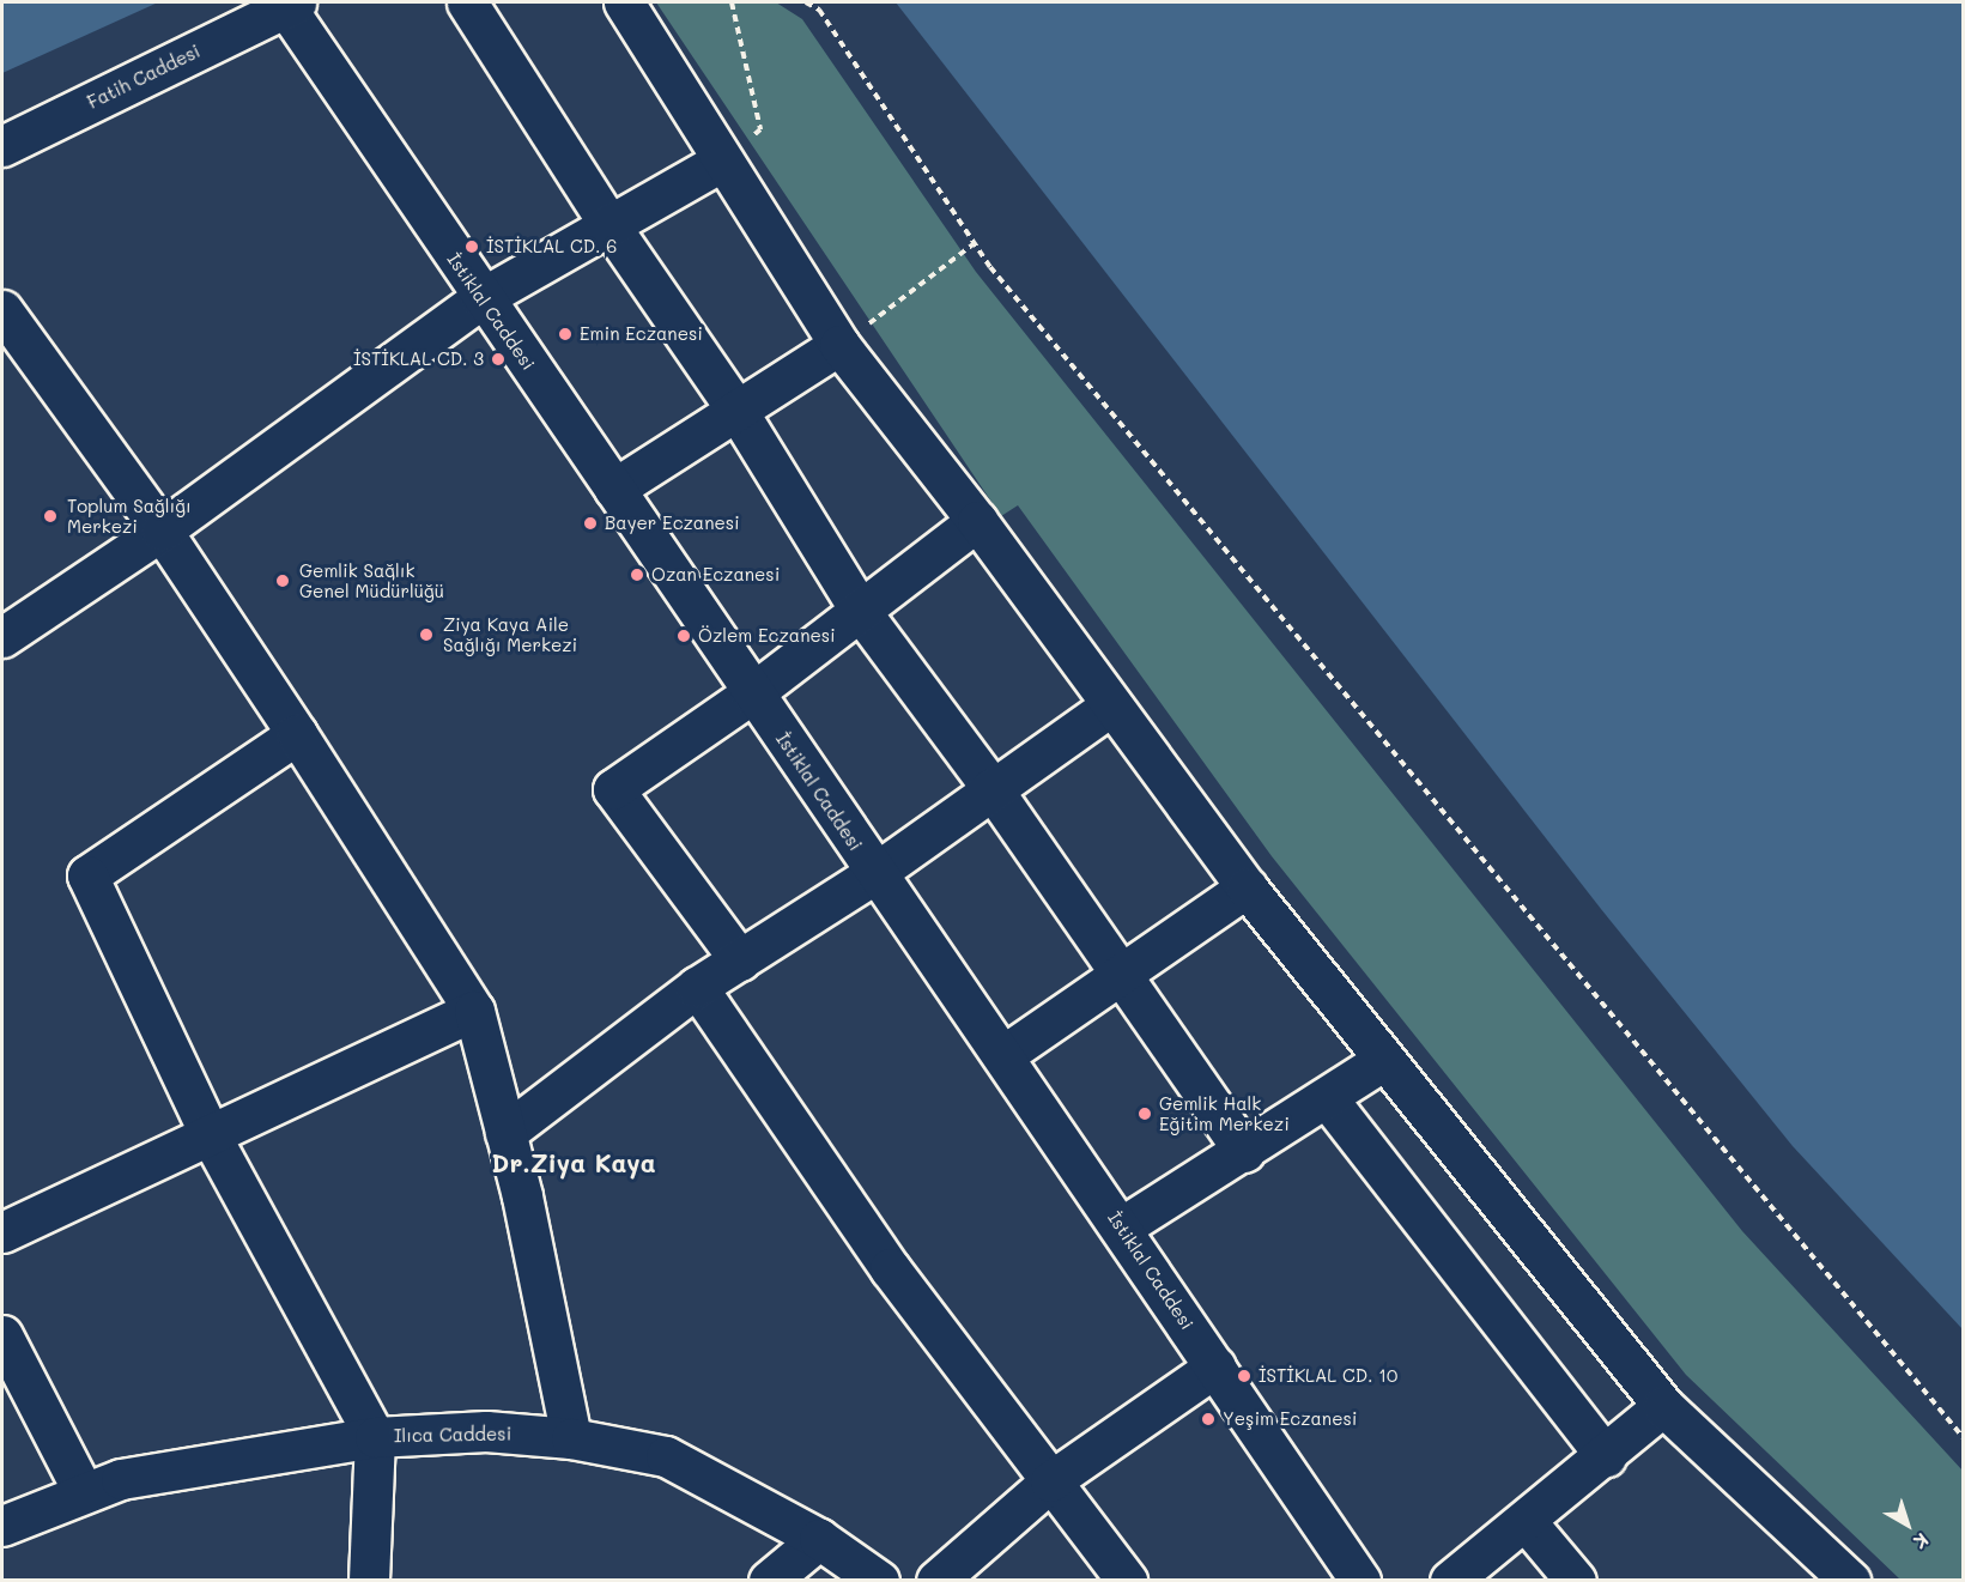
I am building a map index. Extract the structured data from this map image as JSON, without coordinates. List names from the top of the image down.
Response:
{
  "streets": {
    "street": ["Fatih Caddesi", "İstiklal Caddesi", "Ilıca Caddesi"]
  },
  "crossings": [
    ["Fatih Caddesi", "İstiklal Caddesi"]
  ],
  "districts": ["Dr.Ziya Kaya"],
  "places": [
    "İSTİKLAL CD. 6",
    "Emin Eczanesi",
    "İSTİKLAL CD. 3",
    "Toplum Sağlığı Merkezi",
    "Bayer Eczanesi",
    "Ozan Eczanesi",
    "Gemlik Sağlık Genel Müdürlüğü",
    "Ziya Kaya Aile Sağlığı Merkezi",
    "Özlem Eczanesi",
    "Gemlik Halk Eğitim Merkezi",
    "İSTİKLAL CD. 10",
    "Yeşim Eczanesi"
  ],
  "north": "bottom right"
}
